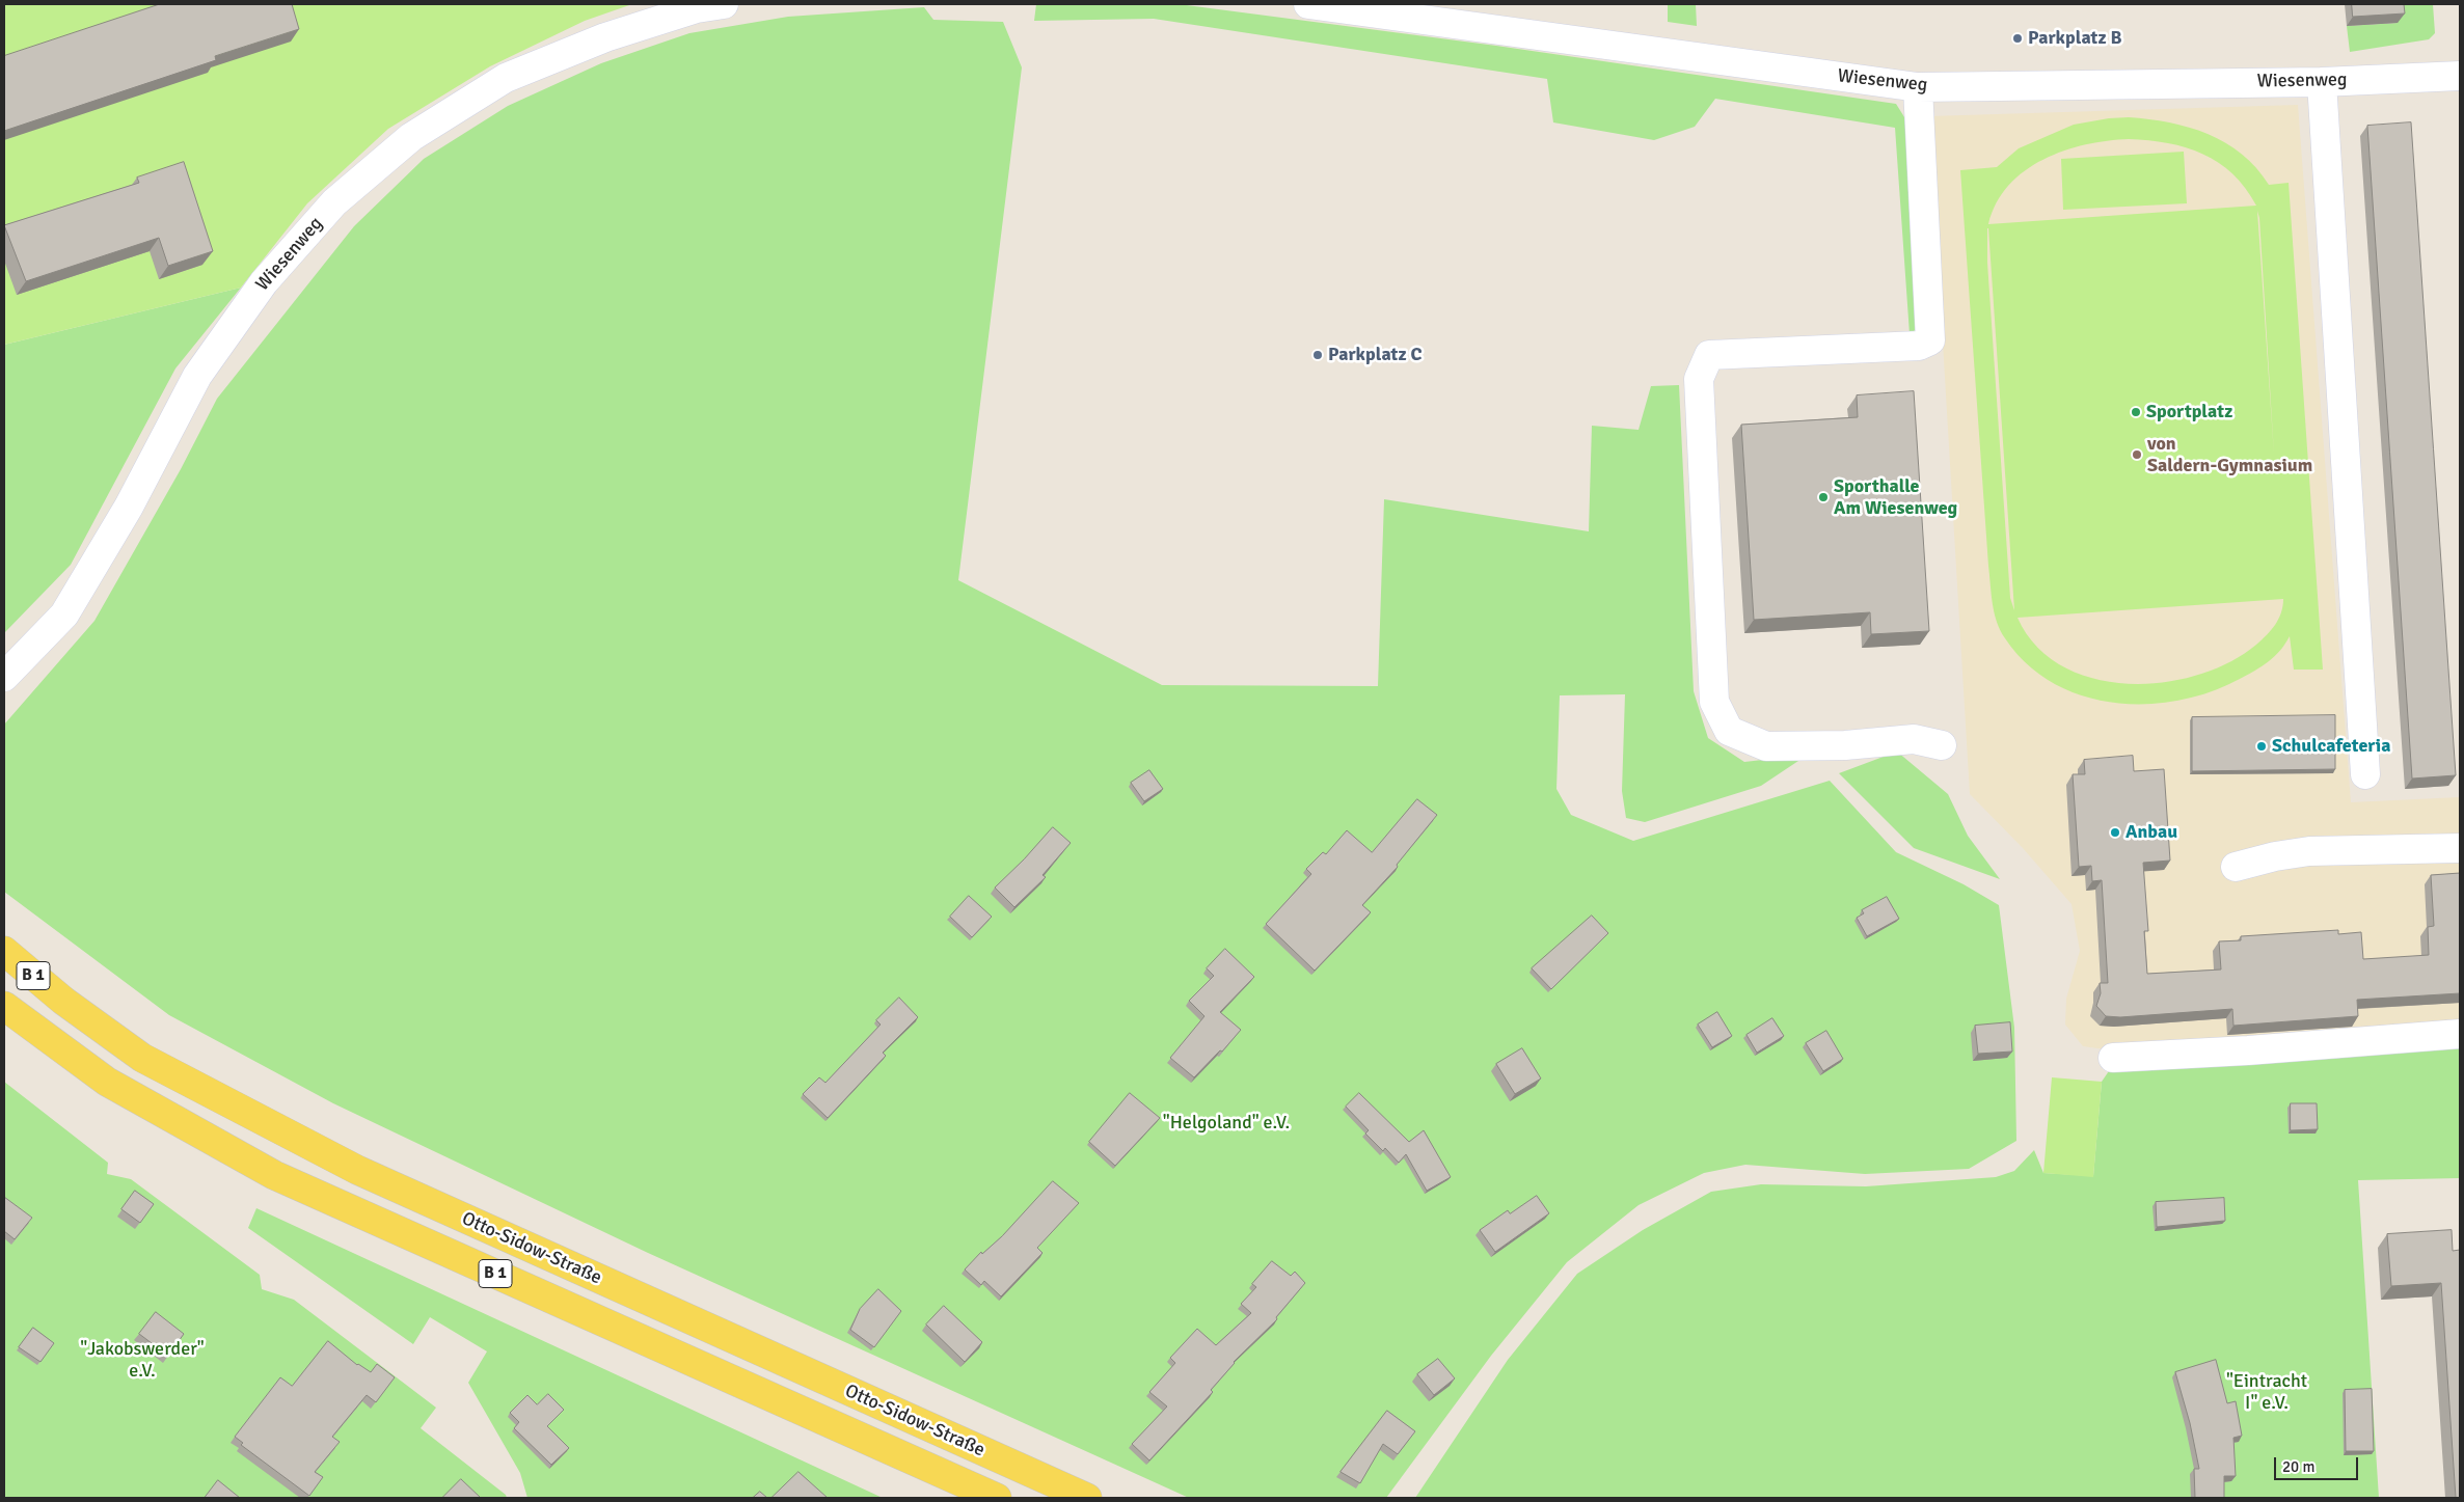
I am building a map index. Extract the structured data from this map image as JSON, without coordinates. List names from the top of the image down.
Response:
{
  "streets": {
    "main road": ["B 1", "Otto-Sidow-Straße"],
    "street": ["Wiesenweg"]
  },
  "parks": ["\"Helgoland\" e.V.", "\"Jakobswerder\" e.V.", "\"Eintracht I\" e.V."],
  "places": [
    "Parkplatz B",
    "Parkplatz C",
    "Sportplatz",
    "von Saldern-Gymnasium",
    "Sporthalle Am Wiesenweg",
    "Schulcafeteria",
    "Anbau"
  ],
  "scale_bar": "20 m"
}
